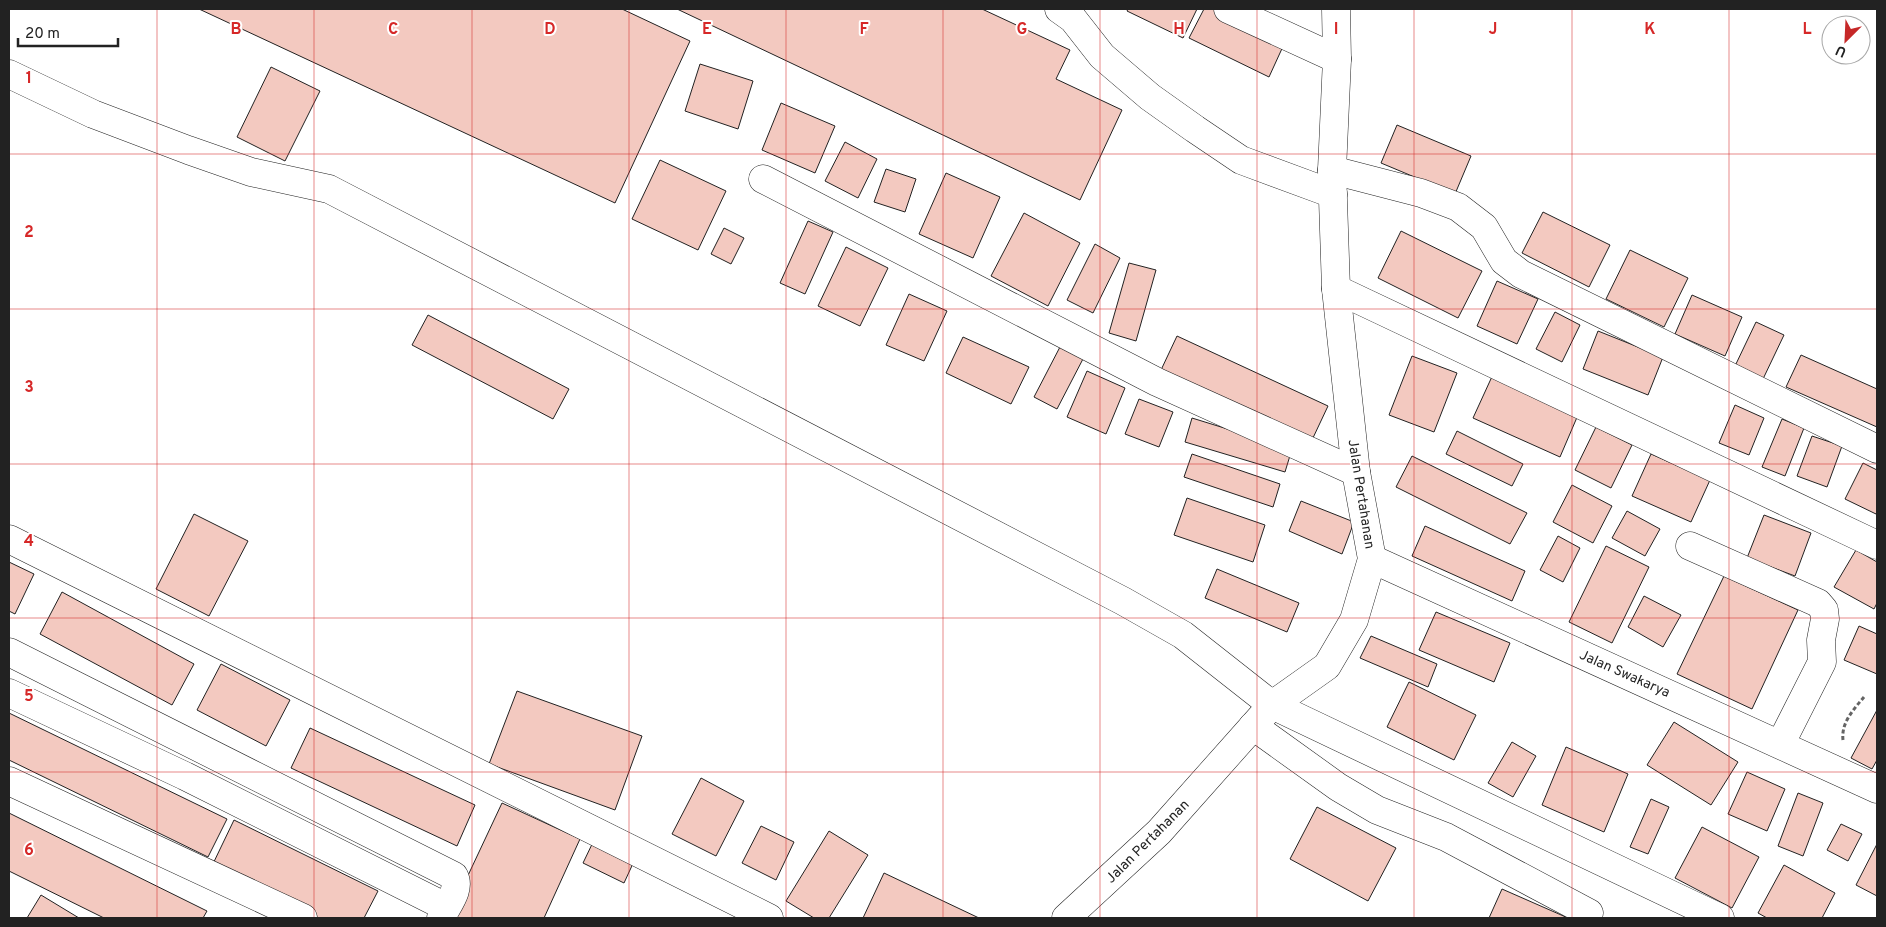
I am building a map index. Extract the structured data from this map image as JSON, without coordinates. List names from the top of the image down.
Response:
{
  "streets": {
    "street": ["Jalan Pertahanan", "Jalan Swakarya"]
  },
  "crossings": [
    ["Jalan Pertahanan", "Jalan Swakarya"]
  ],
  "scale_bar": "20 m",
  "north": "bottom left",
  "grid": {
    "columns": [
      "B",
      "C",
      "D",
      "E",
      "F",
      "G",
      "H",
      "I",
      "J",
      "K",
      "L"
    ],
    "rows": [
      "1",
      "2",
      "3",
      "4",
      "5",
      "6"
    ]
  }
}
